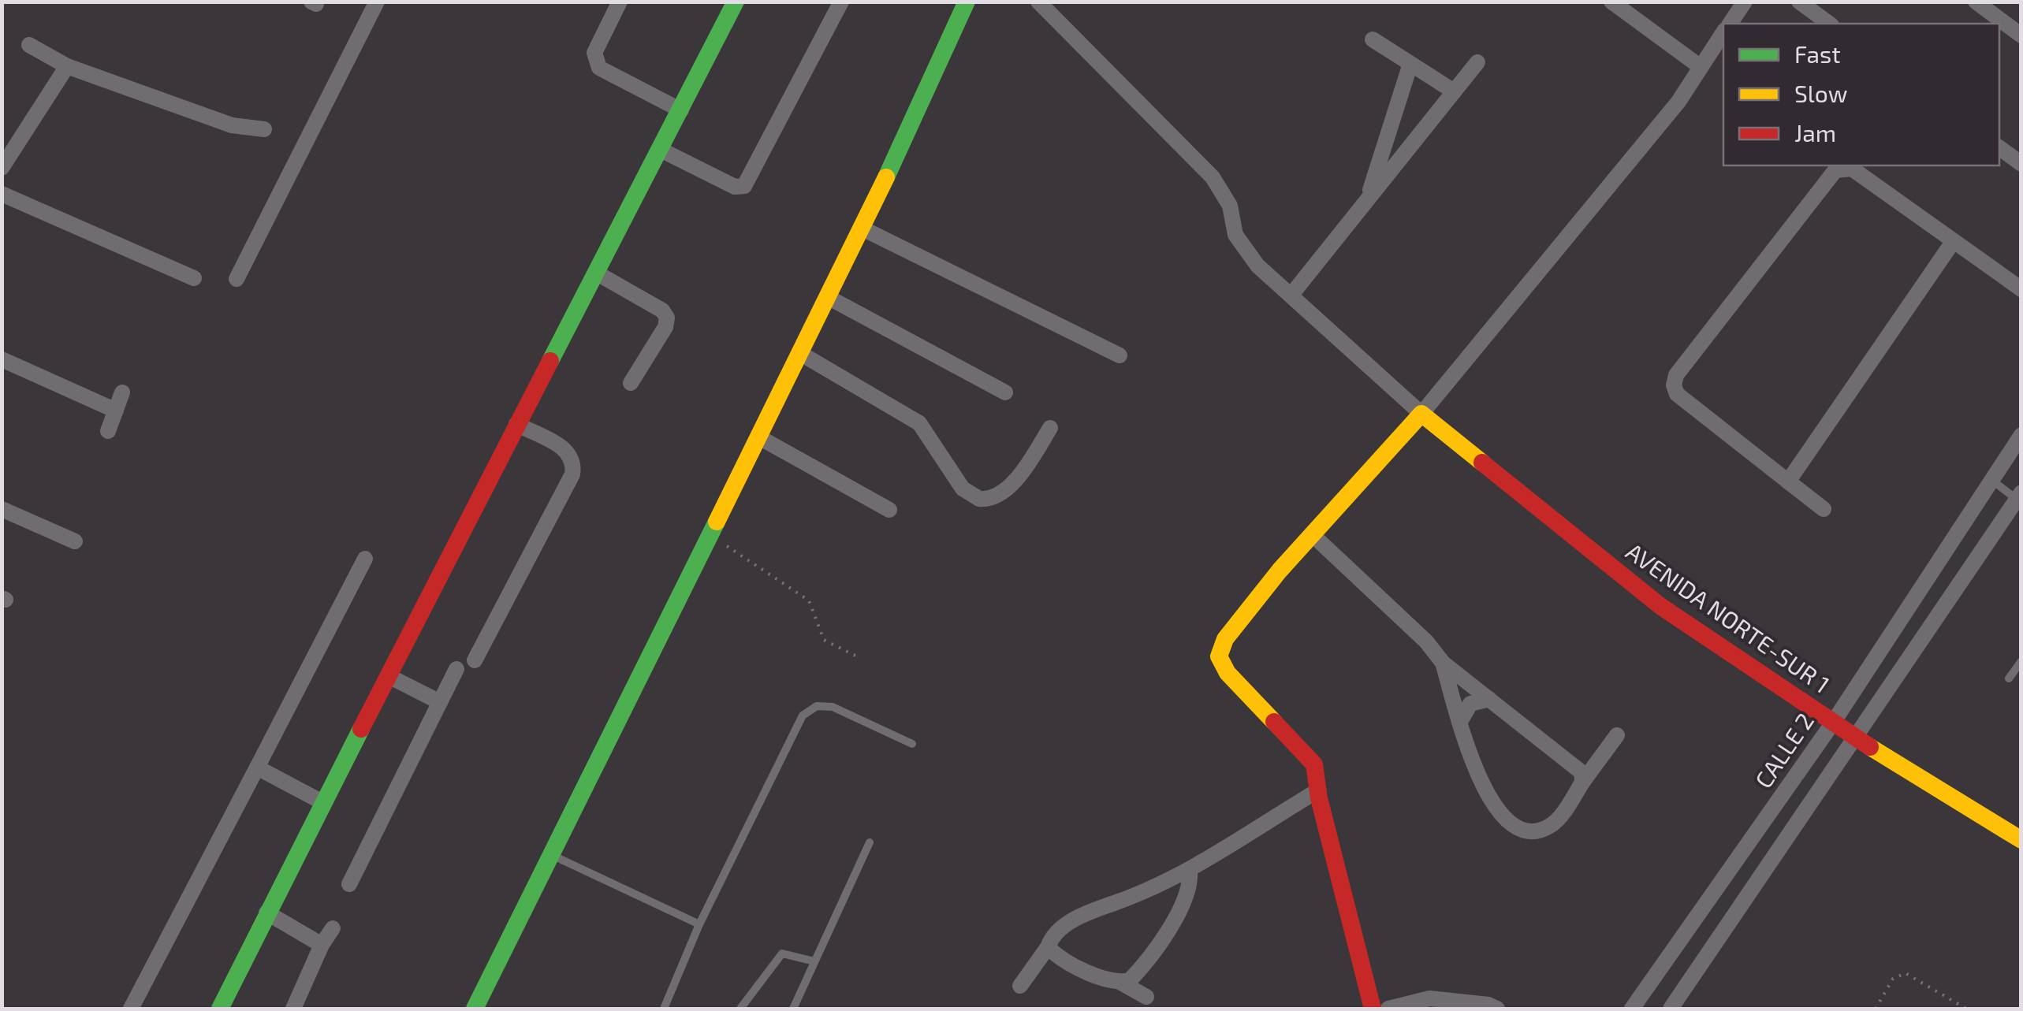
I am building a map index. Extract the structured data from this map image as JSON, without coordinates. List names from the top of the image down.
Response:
{
  "streets": {
    "street": ["AVENIDA NORTE-SUR 1", "CALLE 2"]
  },
  "crossings": [
    ["AVENIDA NORTE-SUR 1", "CALLE 2"]
  ],
  "legend": ["Fast", "Slow", "Jam"]
}
